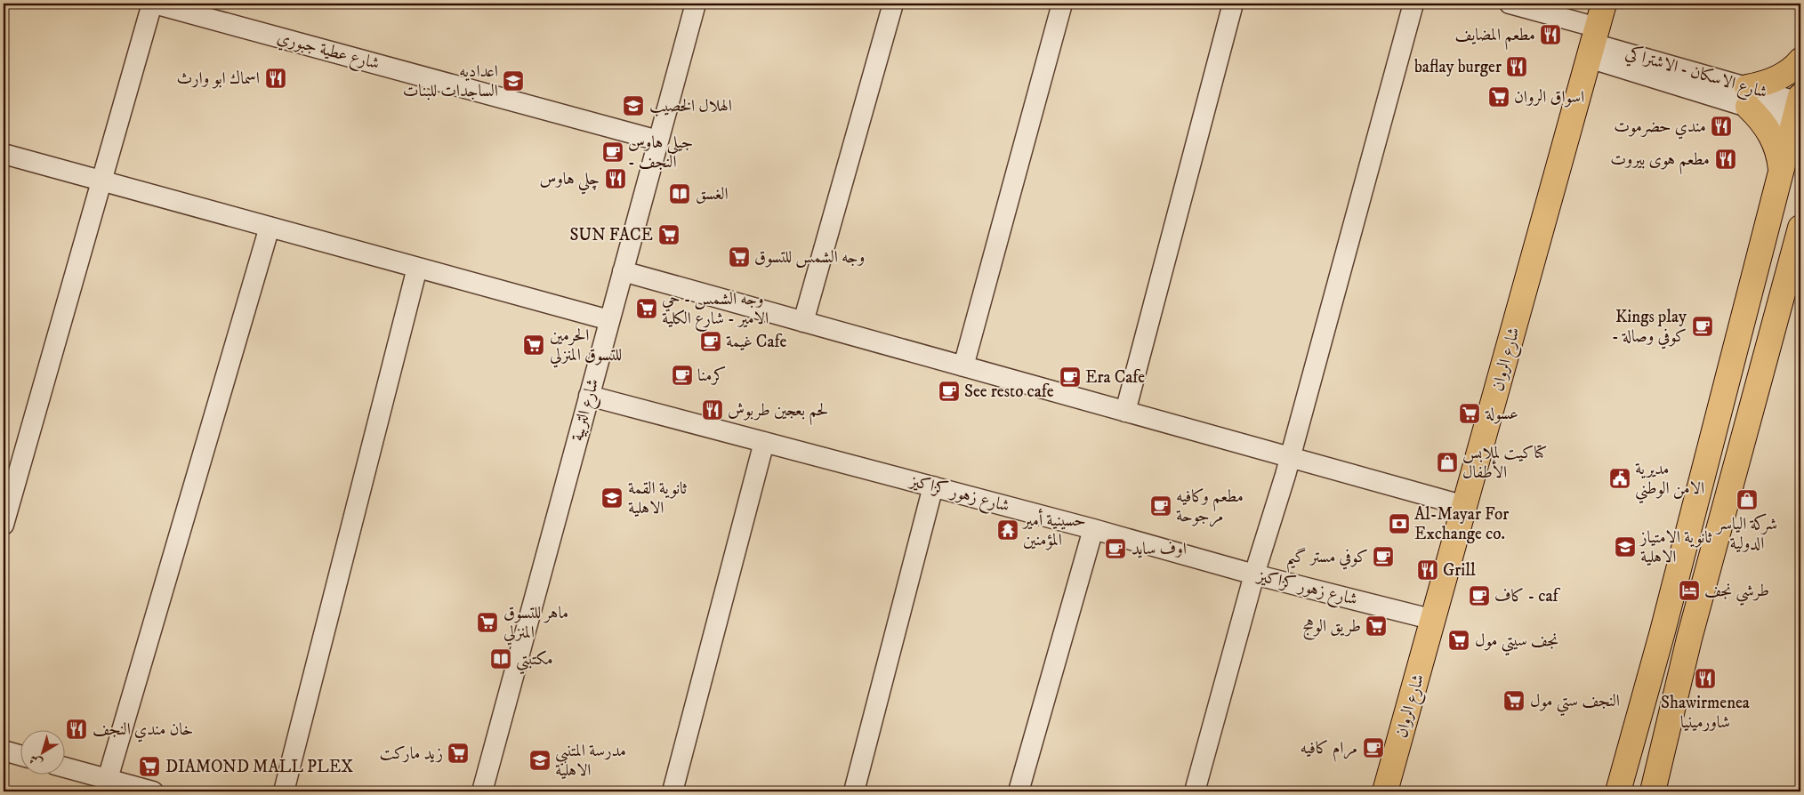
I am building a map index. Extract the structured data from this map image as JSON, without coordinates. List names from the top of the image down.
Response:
{
  "streets": {
    "main road": ["شارع الروان"],
    "street": [
      "شارع عطية جبوري",
      "شارع الاسكان - الاشتراكي",
      "شارع التربية",
      "شارع زهور كزاكيز"
    ]
  },
  "crossings": [
    ["شارع عطية جبوري", "شارع التربية"],
    ["شارع الاسكان - الاشتراكي", "شارع الروان"],
    ["شارع الروان", "شارع زهور كزاكيز"],
    ["شارع التربية", "شارع زهور كزاكيز"]
  ],
  "places": {
    "restaurant": [
      "مطعم المضايف",
      "baflay burger",
      "اسماك ابو وارث",
      "مندي حضرموت",
      "مطعم هوى بيروت",
      "چلي هاوس",
      "لحم بعجين طربوش",
      "Grill",
      "Shawirmenea شاورمينيا",
      "خان مندي النجف"
    ],
    "school or university": [
      "اعداديه الساجدات للبنات",
      "الهلال الخصيب",
      "ثانوية القمة الاهلية",
      "ثانوية الامتياز الاهلية",
      "مدرسة المتنبي الاهلية"
    ],
    "supermarket": [
      "اسواق الروان",
      "SUN FACE",
      "وجه الشمس للتسوق",
      "وجه الشمس - حي الامير - شارع الكلية",
      "الحرمين للتسوق المنزلي",
      "عسولة",
      "ماهر للتسوق المنزلي",
      "طريق الوهج",
      "نجف سيتي مول",
      "النجف ستي مول",
      "زيد ماركت",
      "DIAMOND MALL PLEX"
    ],
    "cafe": [
      "جيلي هاوس - النجف",
      "Kings play - كوفي وصالة",
      "غيمة Cafe",
      "كرمنا",
      "Era Cafe",
      "See resto cafe",
      "مطعم وكافيه مرجوحة",
      "اوف سايد",
      "كوفي مستر گيم",
      "كاف - caf",
      "مرام كافيه"
    ],
    "library": ["الغسق", "مكتبتي"],
    "shop": ["كتاكيت لملابس الأطفال", "شركة الياسر الدولية"],
    "public building": ["مديرية الامن الوطني"],
    "bank": ["Al-Mayar For Exchange co."],
    "temple": ["حسينية أمير المؤمنين"],
    "hotel": ["طرشي نجف"]
  },
  "north": "bottom left"
}
